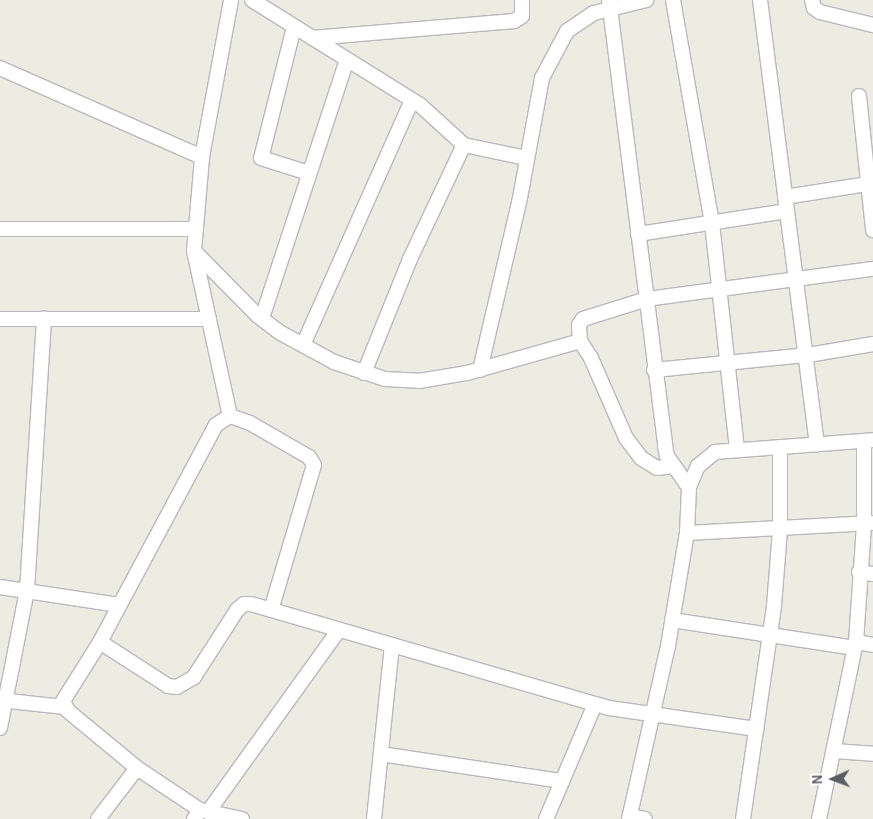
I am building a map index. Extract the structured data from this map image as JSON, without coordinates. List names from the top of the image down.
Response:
{
  "north": "left"
}
